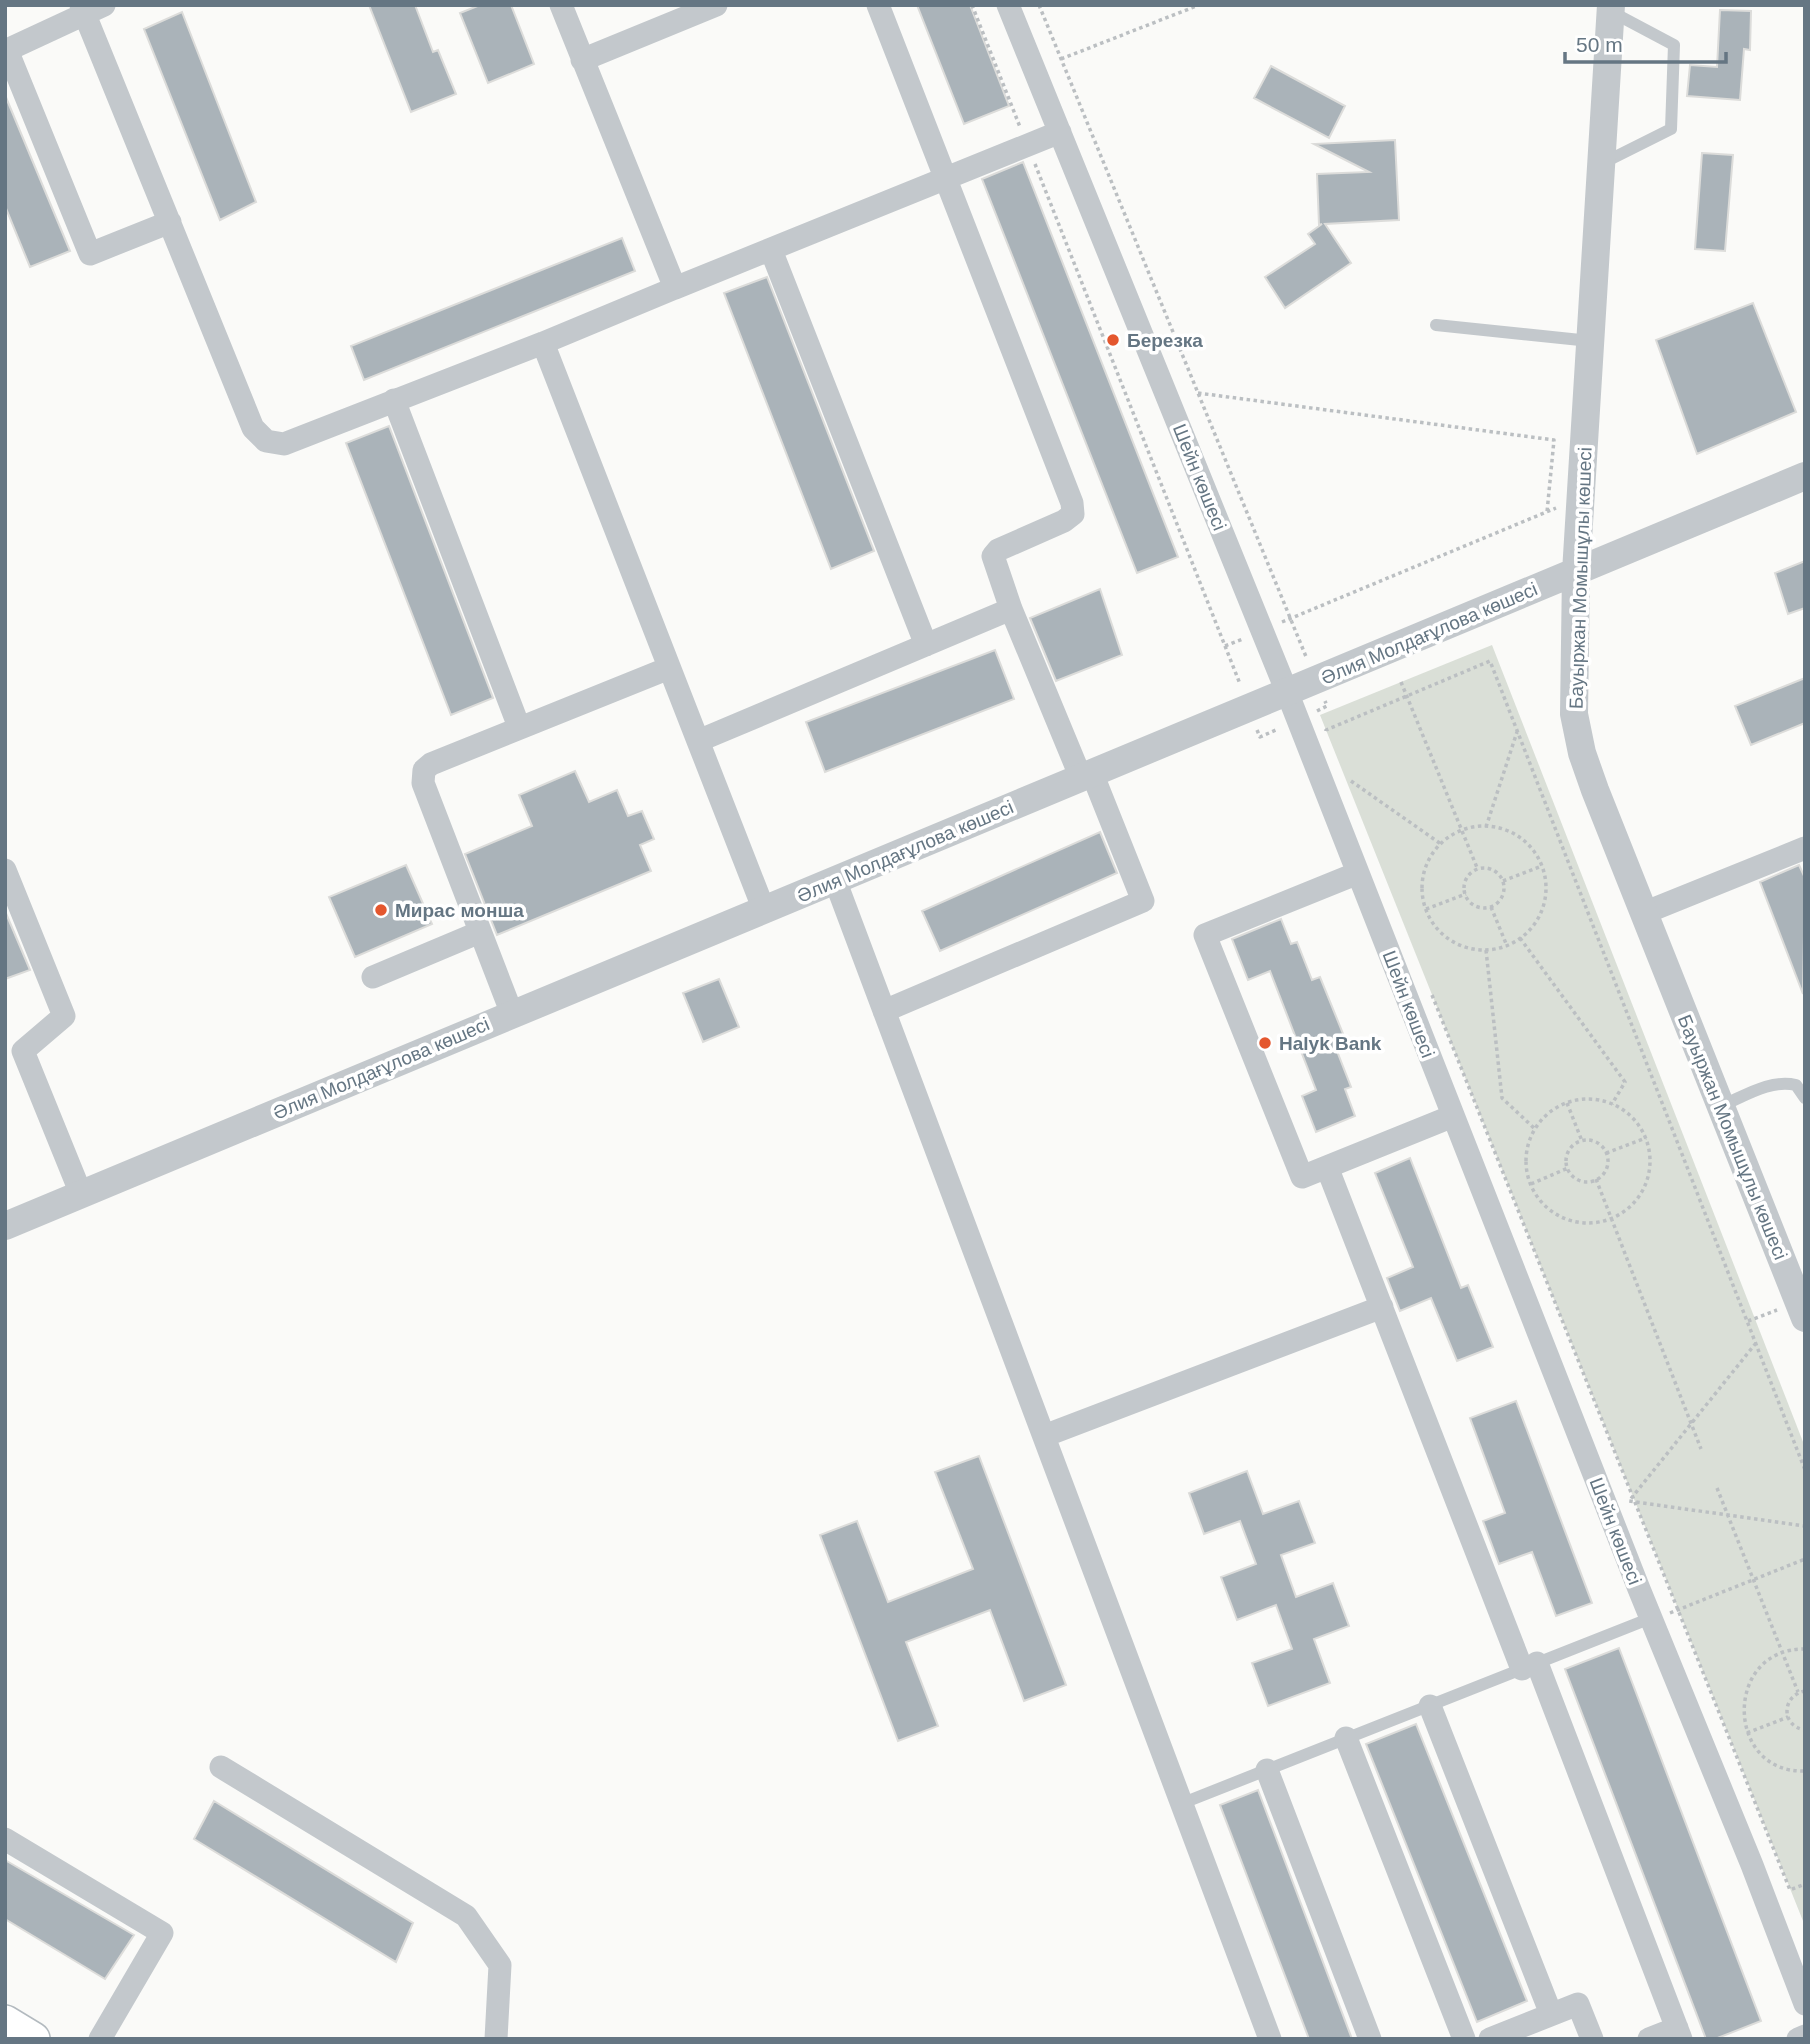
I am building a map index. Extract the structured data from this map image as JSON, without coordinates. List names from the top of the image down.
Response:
{
  "streets": {
    "street": ["Шейн көшесі", "Бауыржан Момышұлы көшесі", "Әлия Молдағұлова көшесі"]
  },
  "crossings": [
    ["Шейн көшесі", "Әлия Молдағұлова көшесі"],
    ["Бауыржан Момышұлы көшесі", "Әлия Молдағұлова көшесі"]
  ],
  "places": ["Березка", "Мирас монша", "Halyk Bank"],
  "scale_bar": "50 m"
}
